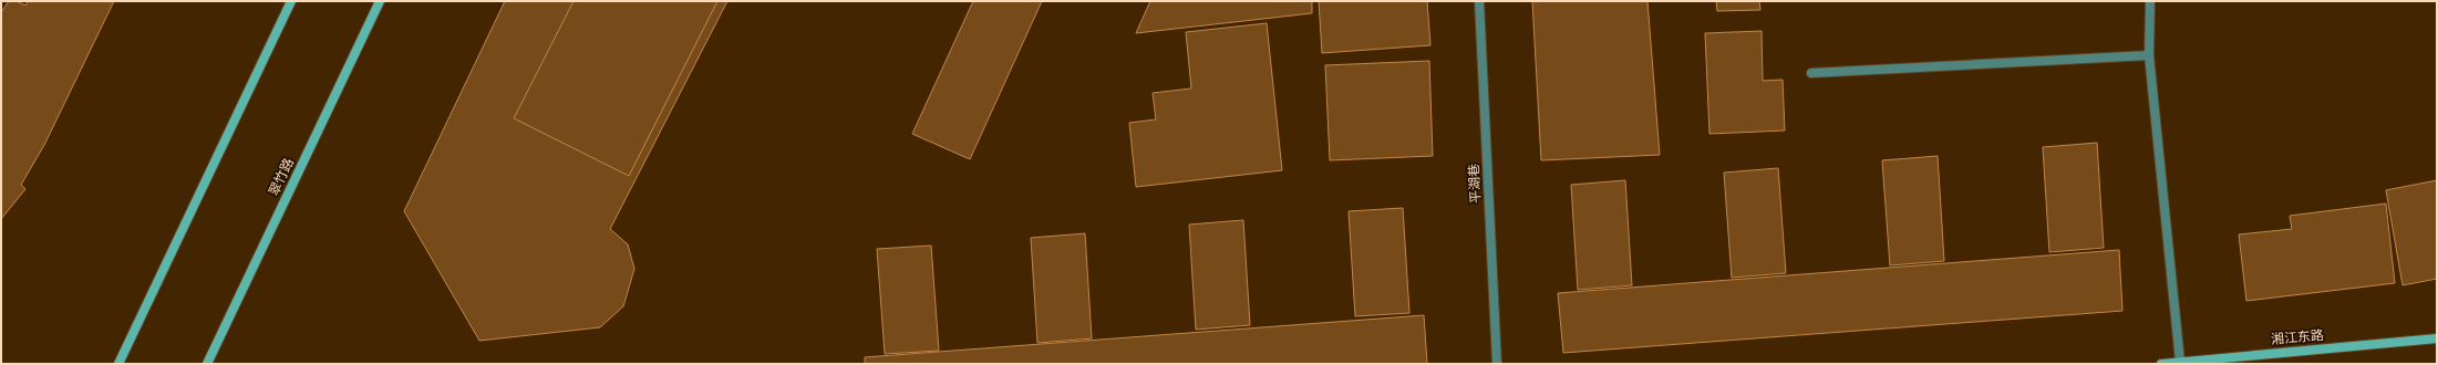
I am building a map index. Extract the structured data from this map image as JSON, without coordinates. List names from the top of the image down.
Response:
{
  "streets": {
    "main road": ["翠竹路", "湘江东路"],
    "street": ["平湖巷"]
  }
}
